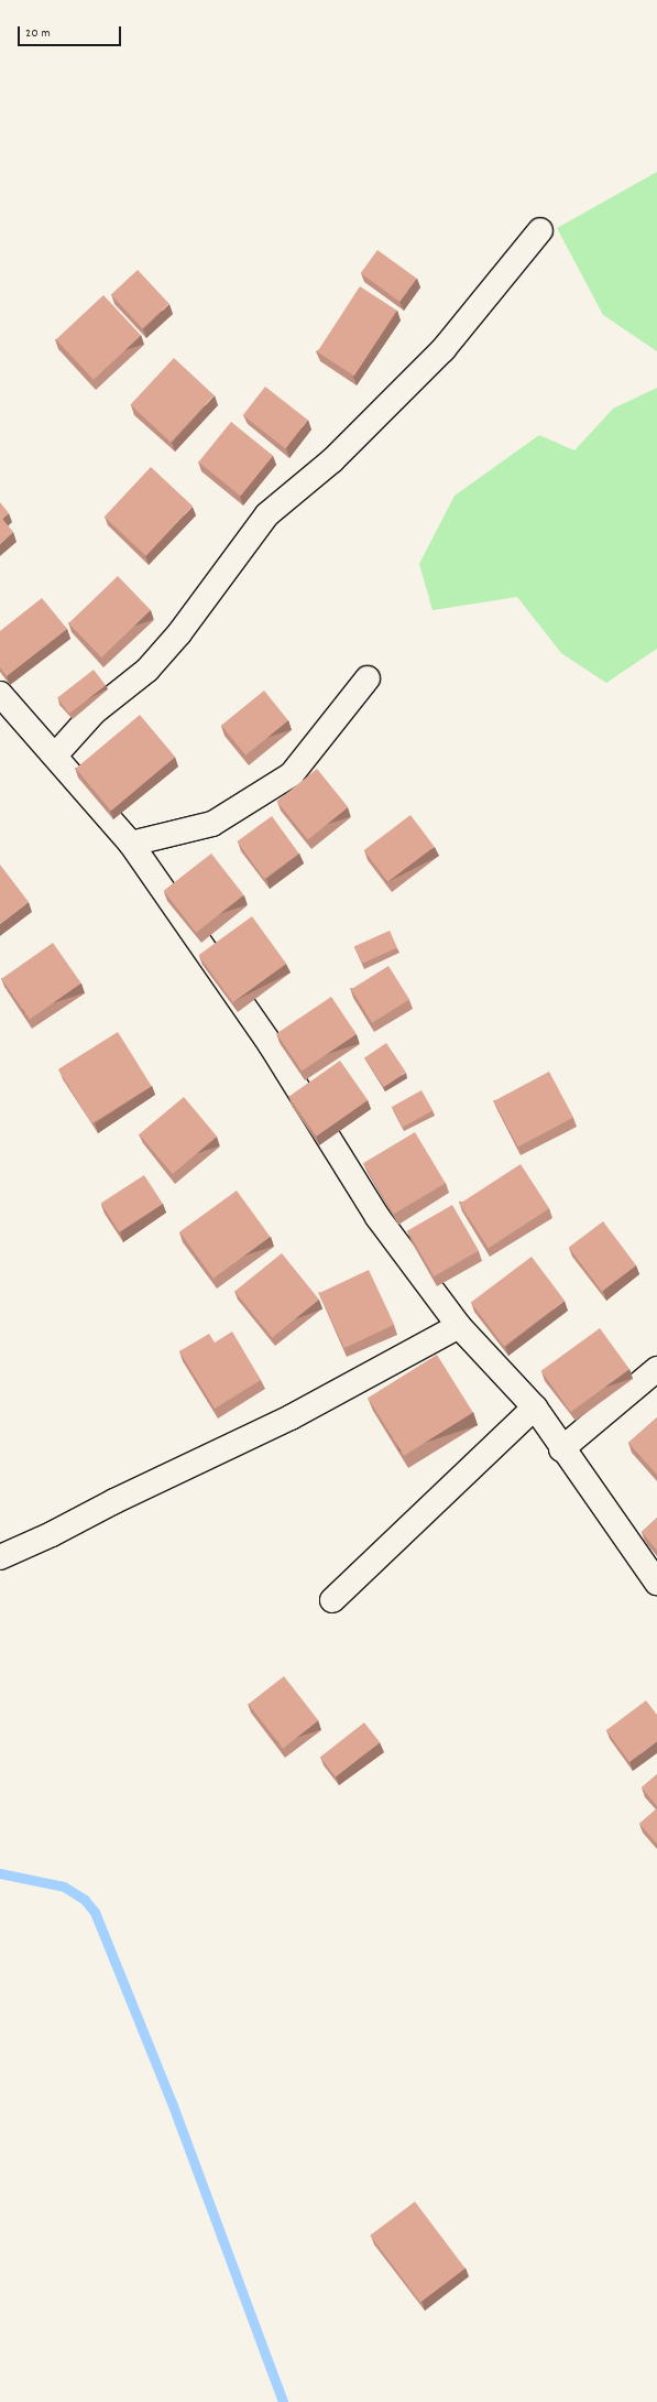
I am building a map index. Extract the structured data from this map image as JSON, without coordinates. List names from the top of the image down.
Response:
{
  "scale_bar": "20 m"
}
